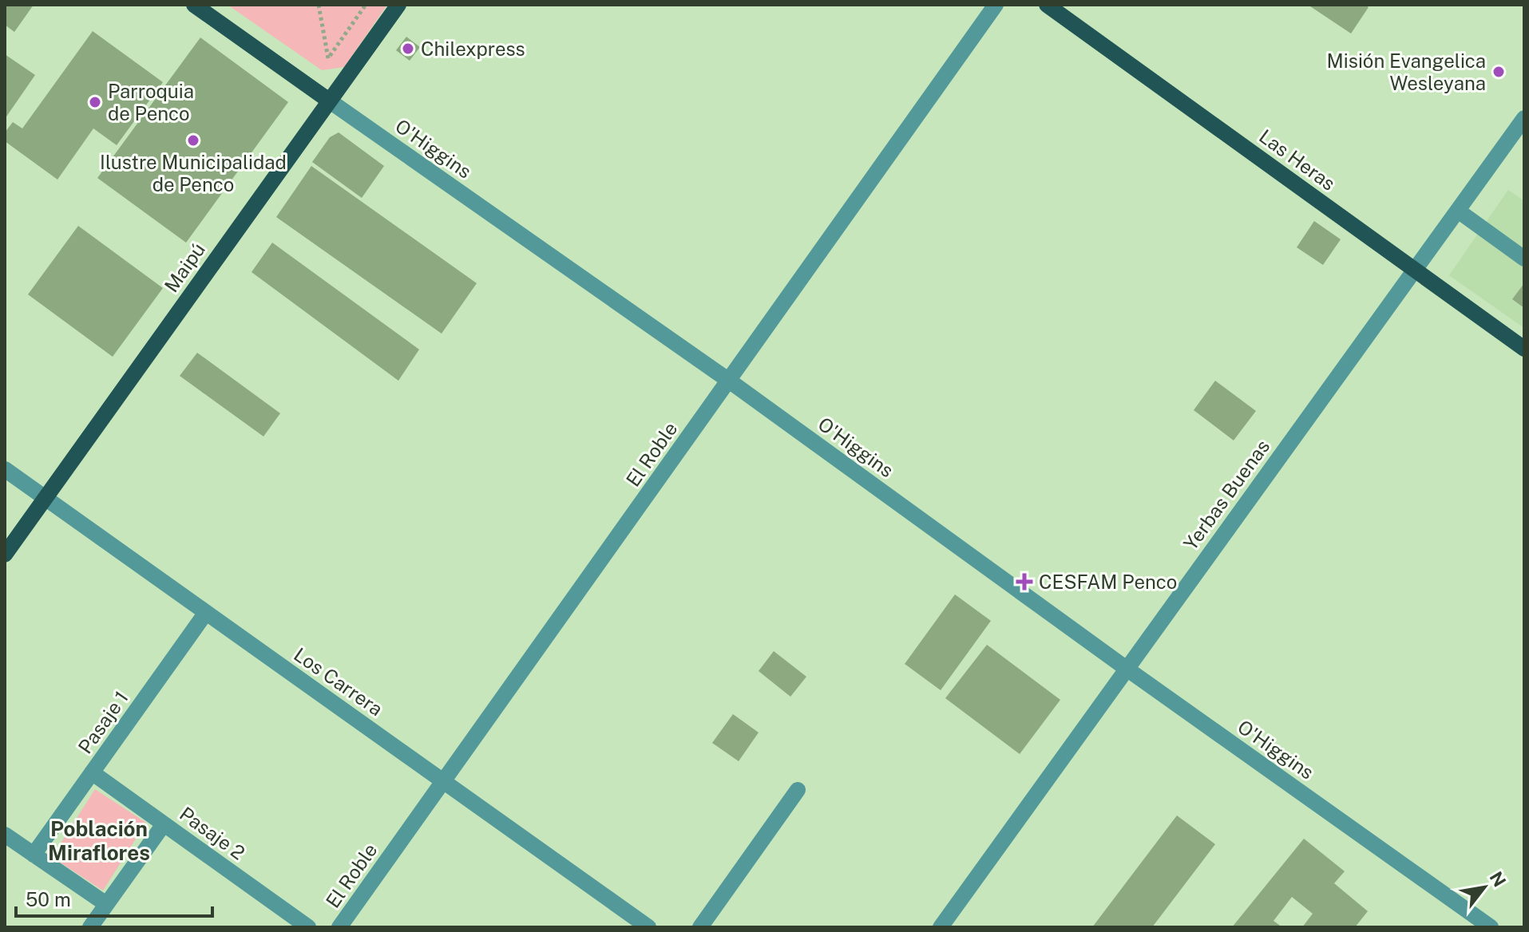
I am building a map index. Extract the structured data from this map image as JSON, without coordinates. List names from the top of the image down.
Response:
{
  "streets": {
    "main road": ["O'Higgins", "Las Heras", "Maipú"],
    "street": [
      "El Roble",
      "Yerbas Buenas",
      "Los Carrera",
      "Pasaje 1",
      "Pasaje 2"
    ]
  },
  "crossings": [
    ["O'Higgins", "Maipú"],
    ["O'Higgins", "El Roble"],
    ["O'Higgins", "Yerbas Buenas"],
    ["Las Heras", "Yerbas Buenas"],
    ["Maipú", "Los Carrera"],
    ["El Roble", "Los Carrera"],
    ["Los Carrera", "Pasaje 1"],
    ["Pasaje 1", "Pasaje 2"]
  ],
  "districts": ["Población Miraflores"],
  "places": {
    "other": [
      "Chilexpress",
      "Misión Evangelica Wesleyana",
      "Parroquia de Penco",
      "Ilustre Municipalidad de Penco"
    ],
    "health": ["CESFAM Penco"]
  },
  "scale_bar": "50 m",
  "north": "top right"
}
